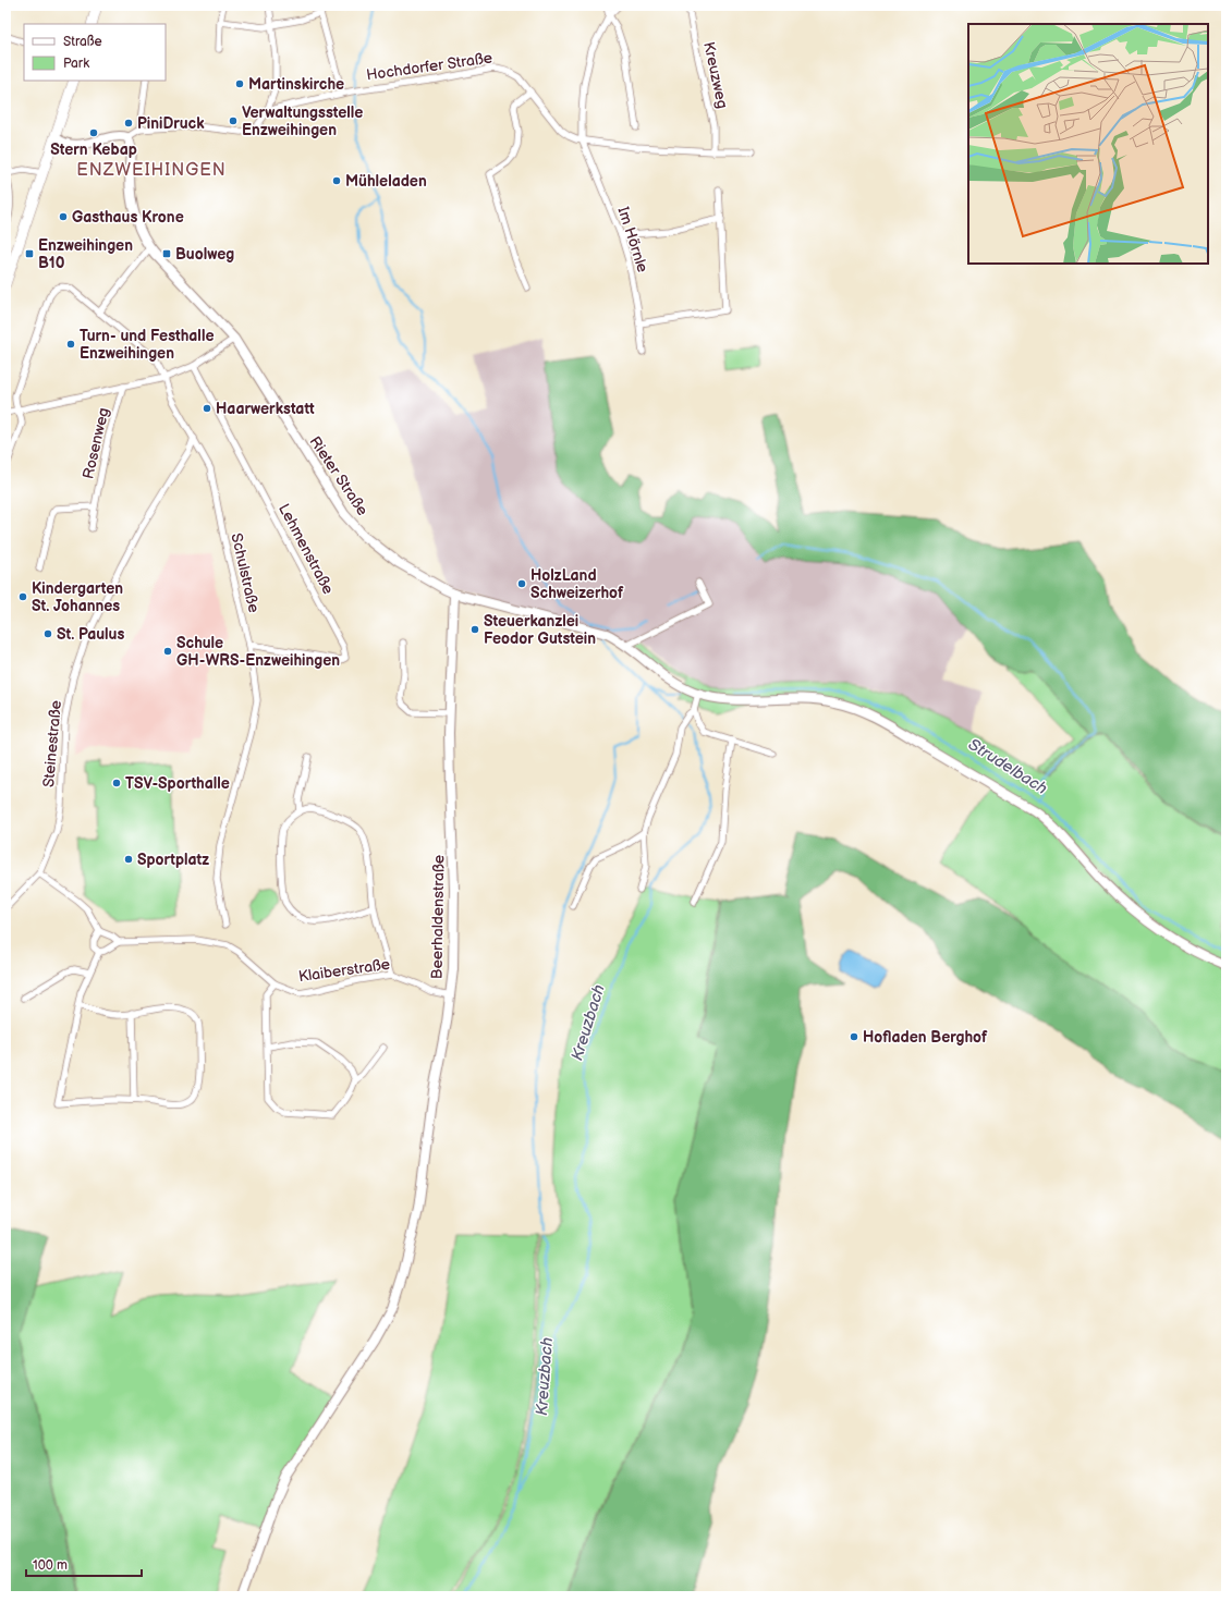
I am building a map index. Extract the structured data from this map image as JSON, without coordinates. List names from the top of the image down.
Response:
{
  "streets": {
    "street": [
      "Hochdorfer Straße",
      "Kreuzweg",
      "Im Hörnle",
      "Rosenweg",
      "Rieter Straße",
      "Lehmenstraße",
      "Schulstraße",
      "Steinestraße",
      "Beerhaldenstraße",
      "Klaiberstraße"
    ]
  },
  "crossings": [
    ["Hochdorfer Straße", "Kreuzweg"],
    ["Hochdorfer Straße", "Im Hörnle"],
    ["Rieter Straße", "Beerhaldenstraße"],
    ["Lehmenstraße", "Schulstraße"],
    ["Schulstraße", "Steinestraße"],
    ["Beerhaldenstraße", "Klaiberstraße"]
  ],
  "districts": ["ENZWEIHINGEN"],
  "water": ["Strudelbach", "Kreuzbach"],
  "places": {
    "other": [
      "Martinskirche",
      "Verwaltungsstelle Enzweihingen",
      "PiniDruck",
      "Stern Kebap",
      "Mühleladen",
      "Gasthaus Krone",
      "Turn- und Festhalle Enzweihingen",
      "Haarwerkstatt",
      "HolzLand Schweizerhof",
      "Kindergarten St. Johannes",
      "Steuerkanzlei Feodor Gutstein",
      "St. Paulus",
      "Schule GH-WRS-Enzweihingen",
      "TSV-Sporthalle",
      "Sportplatz",
      "Hofladen Berghof"
    ],
    "transit": ["Enzweihingen B10", "Buolweg"]
  },
  "legend": ["Straße", "Park"],
  "scale_bar": "100 m"
}
